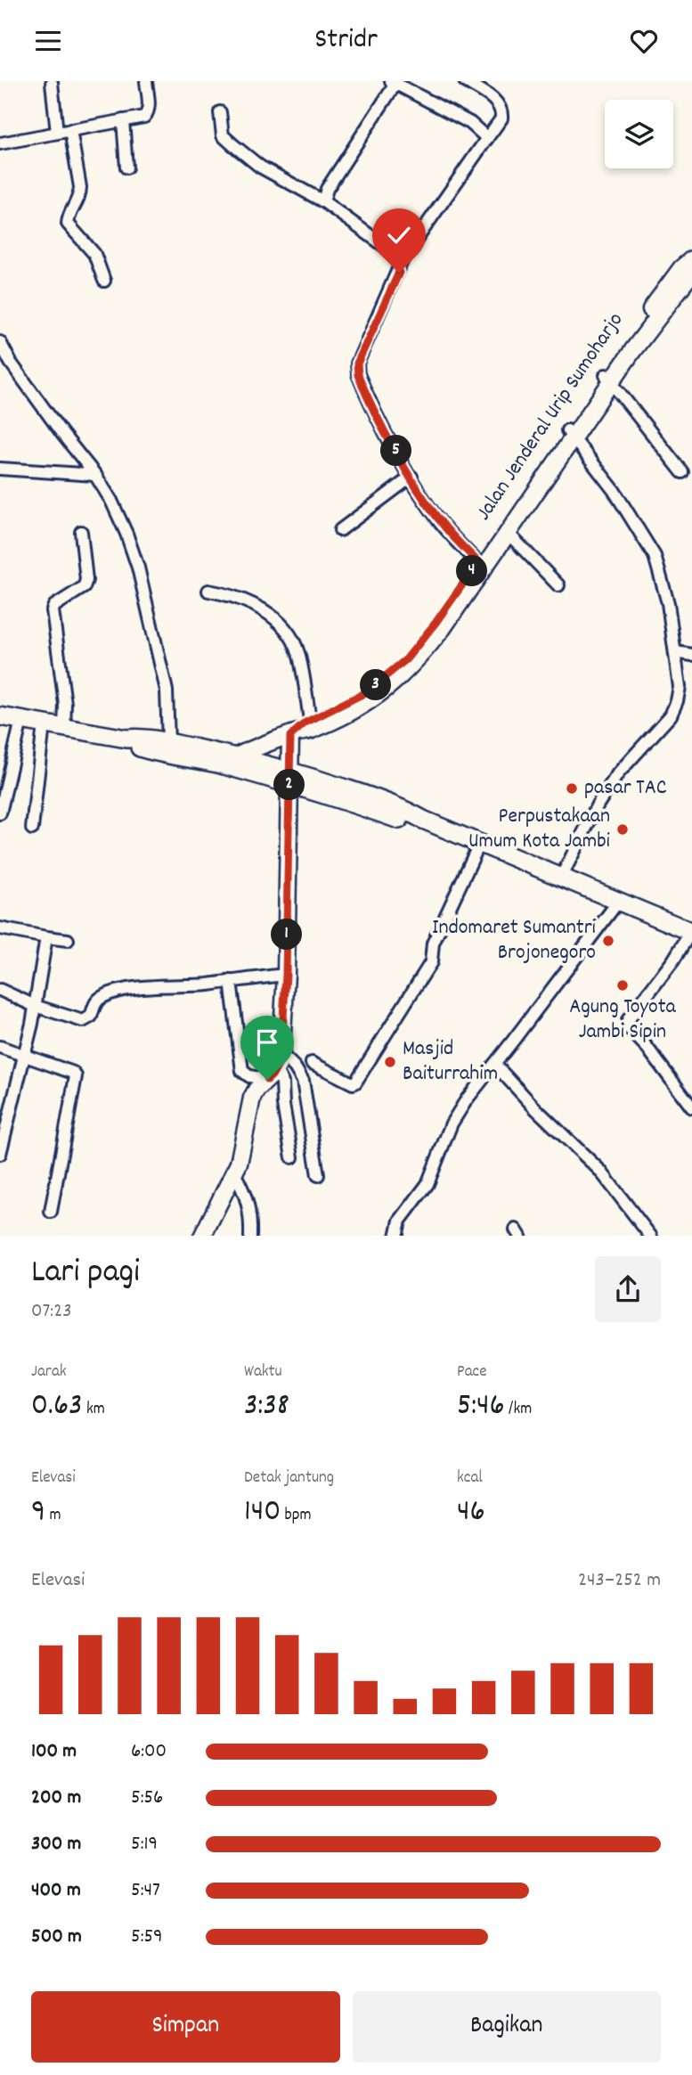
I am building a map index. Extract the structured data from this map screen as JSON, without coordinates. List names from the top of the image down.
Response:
{
  "streets": {
    "street": ["Jalan Jenderal Urip Sumoharjo"]
  },
  "places": [
    "pasar TAC",
    "Perpustakaan Umum Kota Jambi",
    "Indomaret Sumantri Brojonegoro",
    "Agung Toyota Jambi Sipin",
    "Masjid Baiturrahim"
  ],
  "page": {
    "header": "Stridr",
    "pins": [
      "5",
      "4",
      "3",
      "2",
      "1"
    ],
    "heading": ["Lari pagi", "07:23"],
    "stats": [
      ["Jarak", "0.63 km"],
      ["Waktu", "3:38"],
      ["Pace", "5:46 /km"],
      ["Elevasi", "9 m"],
      ["Detak jantung", "140 bpm"],
      ["kcal", "46"]
    ],
    "chart": ["Elevasi", "243–252 m"],
    "list": [
      {
        "name": "100 m",
        "note": "6:00"
      },
      {
        "name": "200 m",
        "note": "5:56"
      },
      {
        "name": "300 m",
        "note": "5:19"
      },
      {
        "name": "400 m",
        "note": "5:47"
      },
      {
        "name": "500 m",
        "note": "5:59"
      }
    ],
    "buttons": ["Simpan", "Bagikan"]
  }
}
